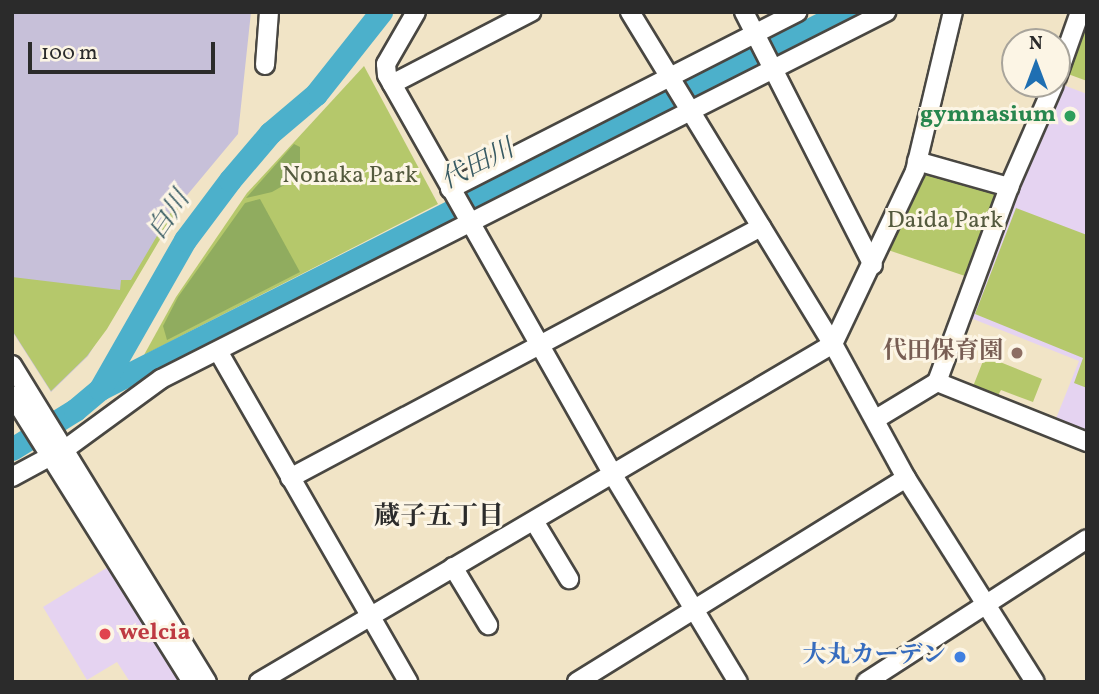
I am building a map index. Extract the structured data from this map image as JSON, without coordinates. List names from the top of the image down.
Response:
{
  "districts": ["蔵子五丁目"],
  "water": ["代田川", "白川"],
  "parks": ["Nonaka Park", "Daida Park"],
  "places": [
    "gymnasium",
    "代田保育園",
    "welcia",
    "大丸カーデン"
  ],
  "scale_bar": "100 m",
  "north": "top"
}
